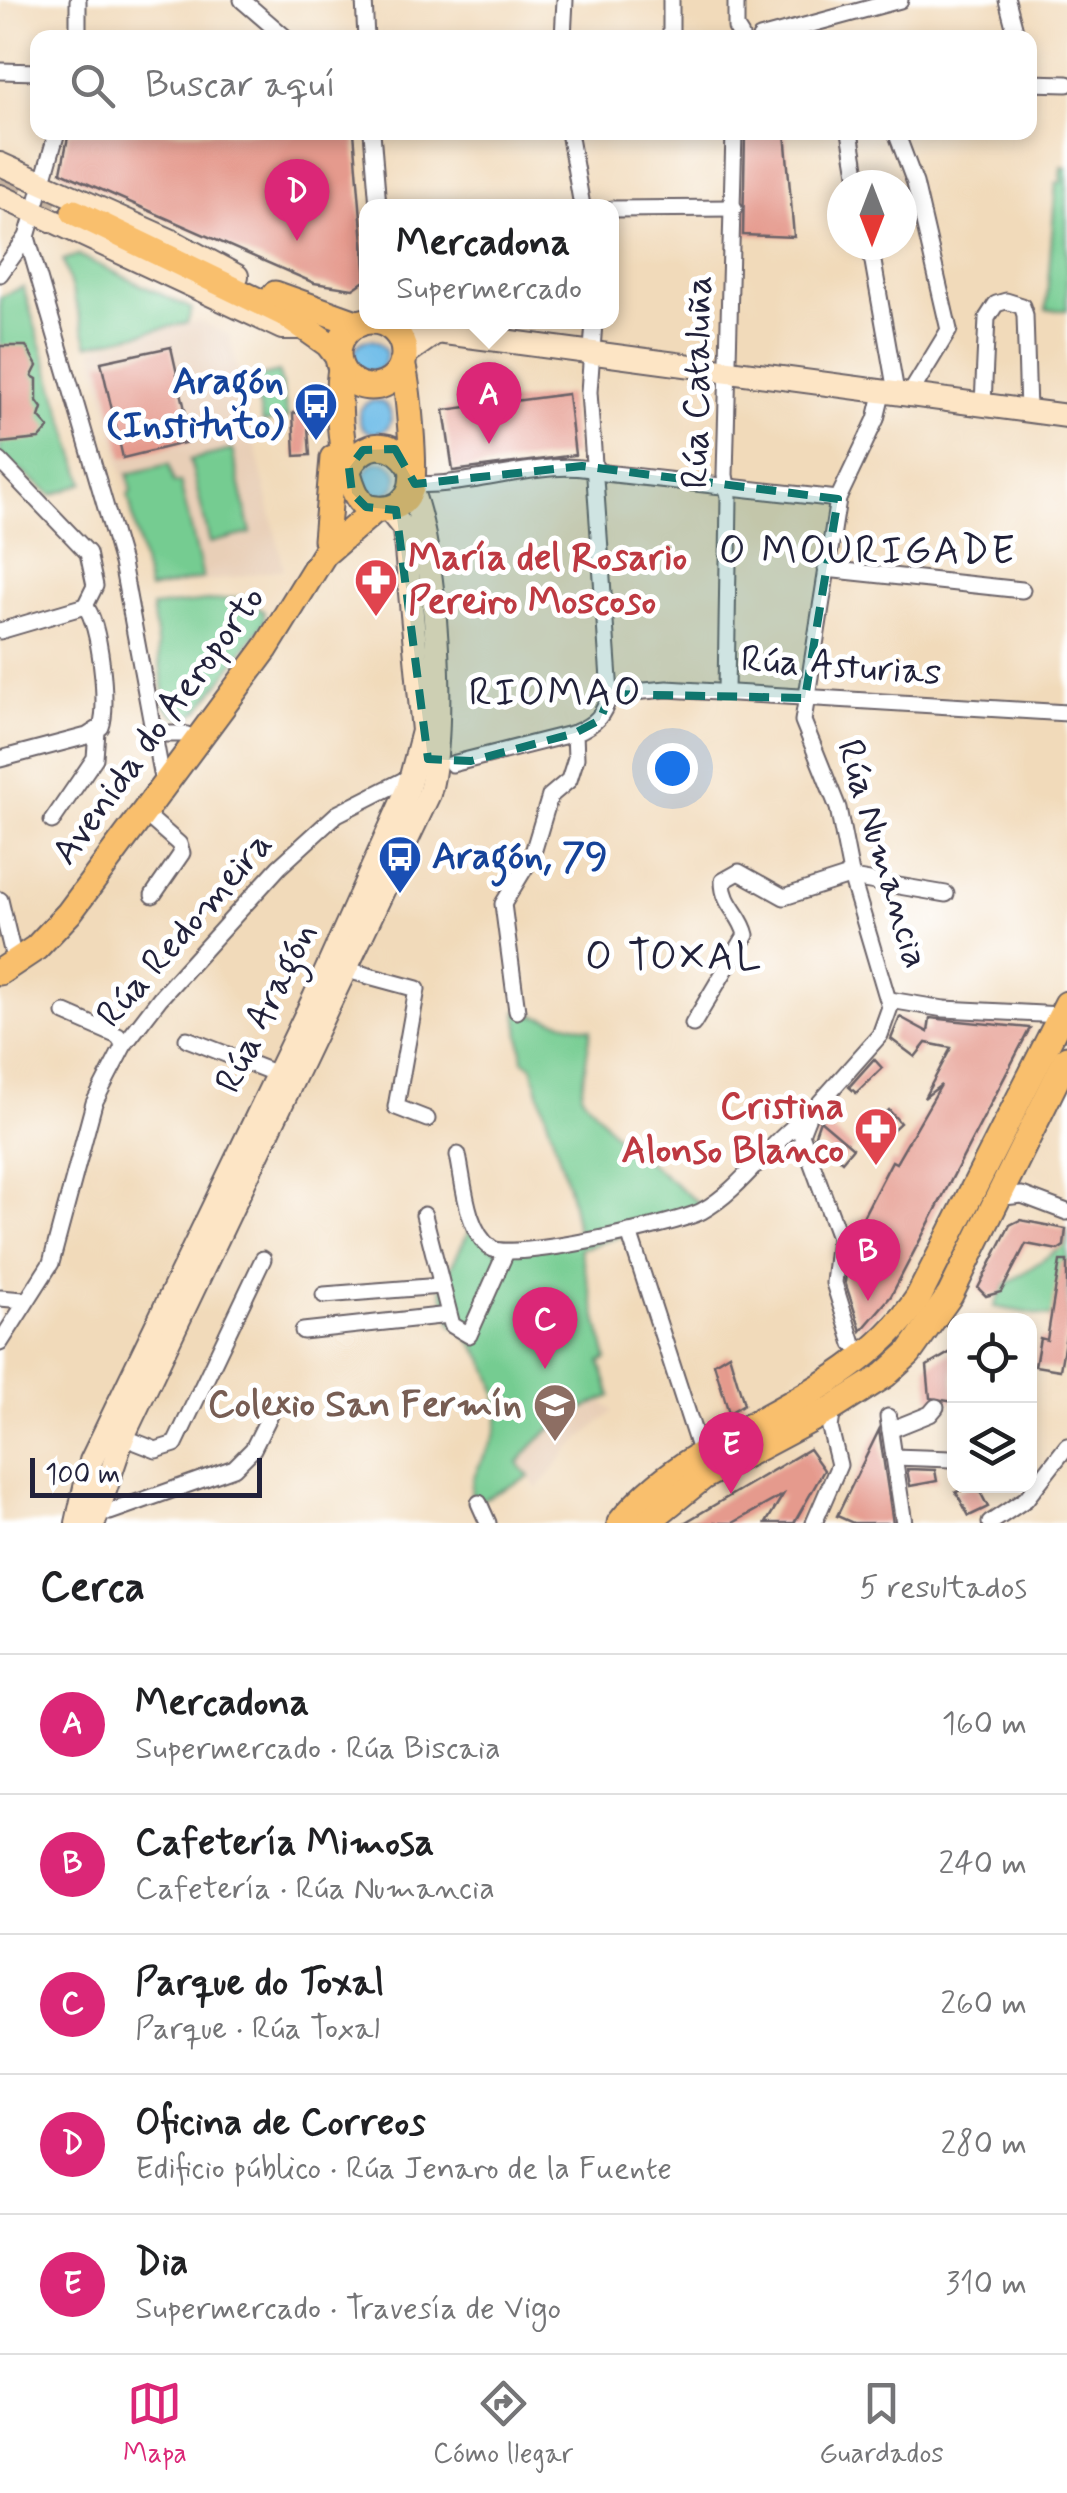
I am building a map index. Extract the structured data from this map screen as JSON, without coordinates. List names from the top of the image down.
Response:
{
  "streets": {
    "main road": ["Avenida do Aeroporto", "Rúa Aragón"],
    "street": [
      "Rúa Cataluña",
      "Rúa Asturias",
      "Rúa Numancia",
      "Rúa Redomeira"
    ]
  },
  "crossings": [
    ["Rúa Cataluña", "Rúa Asturias"],
    ["Rúa Asturias", "Rúa Numancia"],
    ["Avenida do Aeroporto", "Rúa Redomeira"],
    ["Avenida do Aeroporto", "Rúa Aragón"],
    ["Rúa Redomeira", "Rúa Aragón"]
  ],
  "districts": ["O MOURIGADE", "RIOMAO", "O TOXAL"],
  "places": {
    "bus stop": ["Aragón (Instituto)", "Aragón, 79"],
    "pharmacy": ["María del Rosario Pereiro Moscoso", "Cristina Alonso Blanco"],
    "school or university": ["Colexio San Fermín"]
  },
  "scale_bar": "100 m",
  "north": "bottom",
  "page": {
    "search": "Buscar aquí",
    "pins": [
      "D",
      "A",
      "B",
      "C",
      "E"
    ],
    "popup": ["Mercadona", "Supermercado"],
    "scale": "100 m",
    "heading": ["Cerca", "5 resultados"],
    "list": [
      {
        "mark": "A",
        "name": "Mercadona",
        "note": "Supermercado · Rúa Biscaia",
        "value": "160 m"
      },
      {
        "mark": "B",
        "name": "Cafetería Mimosa",
        "note": "Cafetería · Rúa Numancia",
        "value": "240 m"
      },
      {
        "mark": "C",
        "name": "Parque do Toxal",
        "note": "Parque · Rúa Toxal",
        "value": "260 m"
      },
      {
        "mark": "D",
        "name": "Oficina de Correos",
        "note": "Edificio público · Rúa Jenaro de la Fuente",
        "value": "280 m"
      },
      {
        "mark": "E",
        "name": "Dia",
        "note": "Supermercado · Travesía de Vigo",
        "value": "310 m"
      }
    ],
    "nav": ["Mapa", "Cómo llegar", "Guardados"]
  }
}
